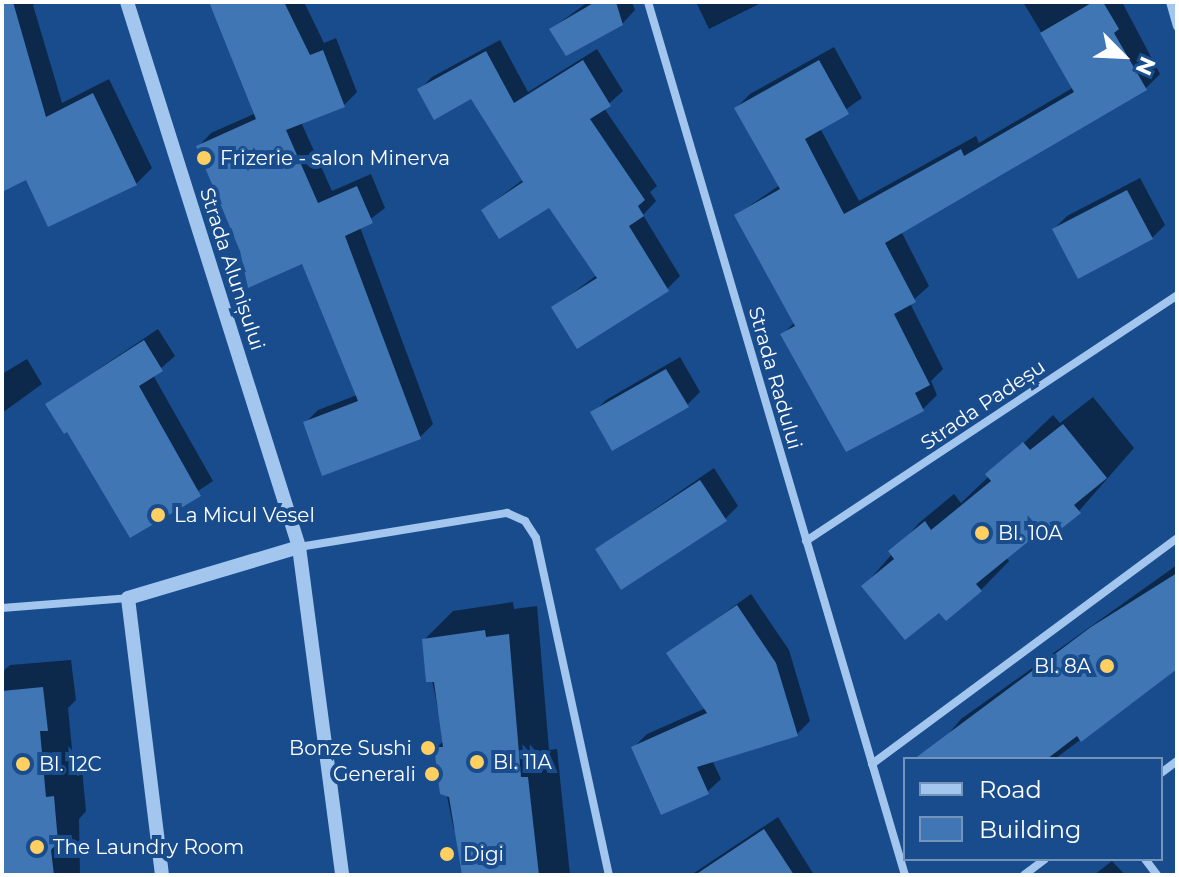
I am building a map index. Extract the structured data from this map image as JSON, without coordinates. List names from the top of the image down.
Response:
{
  "streets": {
    "street": ["Strada Alunișului", "Strada Radului", "Strada Padeșu"]
  },
  "crossings": [
    ["Strada Radului", "Strada Padeșu"]
  ],
  "places": [
    "Frizerie - salon Minerva",
    "La Micul Vesel",
    "Bl. 10A",
    "Bl. 8A",
    "Bonze Sushi",
    "Bl. 11A",
    "Bl. 12C",
    "Generali",
    "The Laundry Room",
    "Digi"
  ],
  "legend": ["Road", "Building"],
  "north": "bottom right"
}
